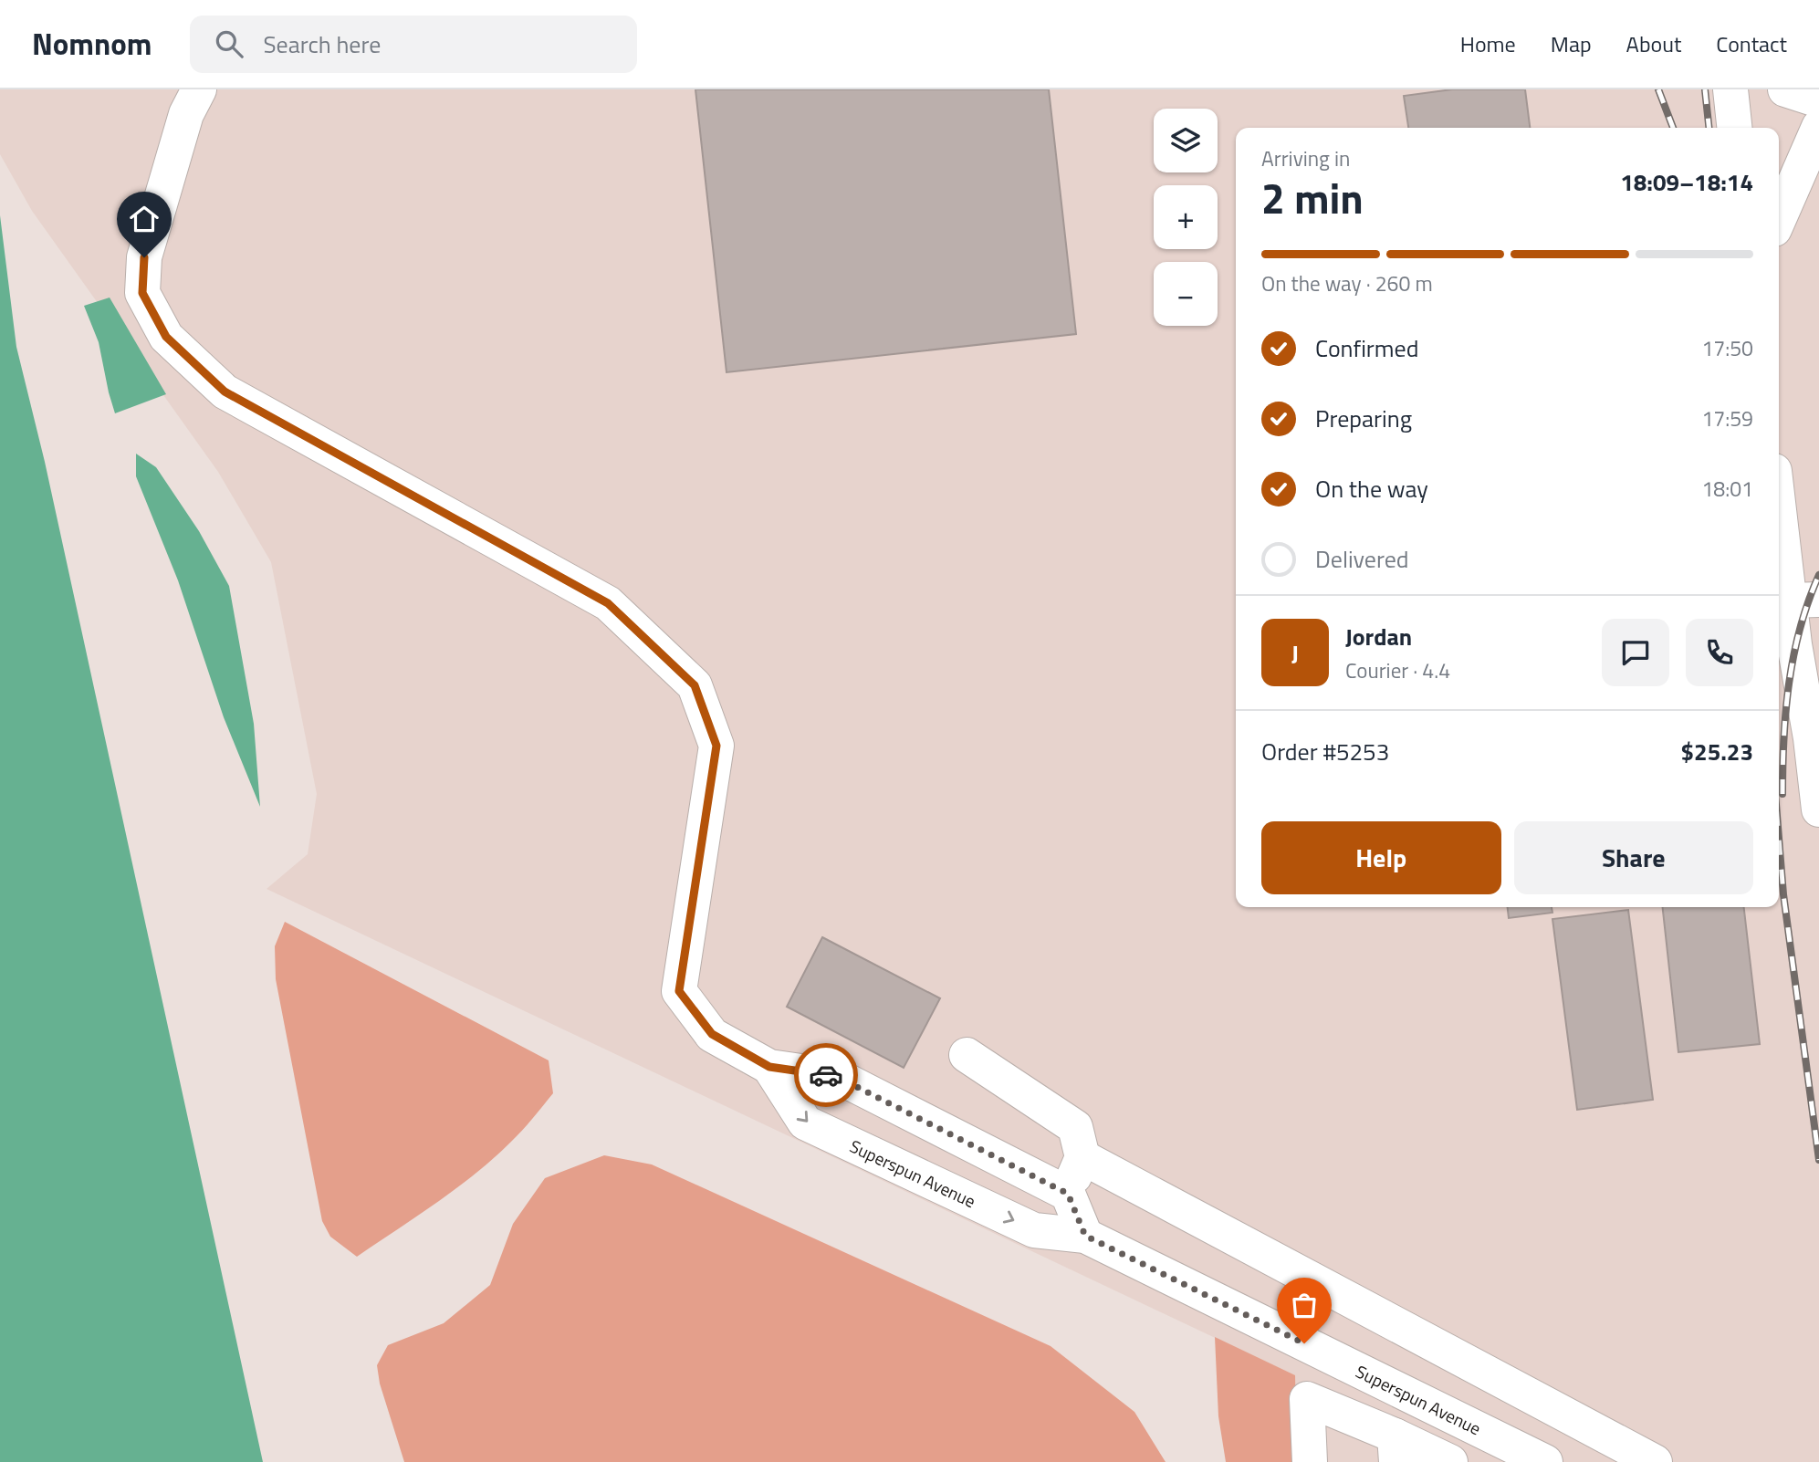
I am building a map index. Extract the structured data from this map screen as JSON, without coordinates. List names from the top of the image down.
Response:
{
  "streets": {
    "street": ["Superspun Avenue"]
  },
  "page": {
    "header": "Nomnom",
    "search": "Search here",
    "nav": [
      "Home",
      "Map",
      "About",
      "Contact"
    ],
    "map_buttons": ["+", "−"],
    "heading": ["2 min", "Arriving in", "18:09–18:14"],
    "panel": [
      "Jordan",
      "Courier · 4.4",
      "Order #5253",
      "$25.23"
    ],
    "bar": "On the way · 260 m",
    "list": [
      ["Confirmed", "17:50"],
      ["Preparing", "17:59"],
      ["On the way", "18:01"],
      "Delivered"
    ],
    "round": "J",
    "buttons": ["Help", "Share"]
  }
}
